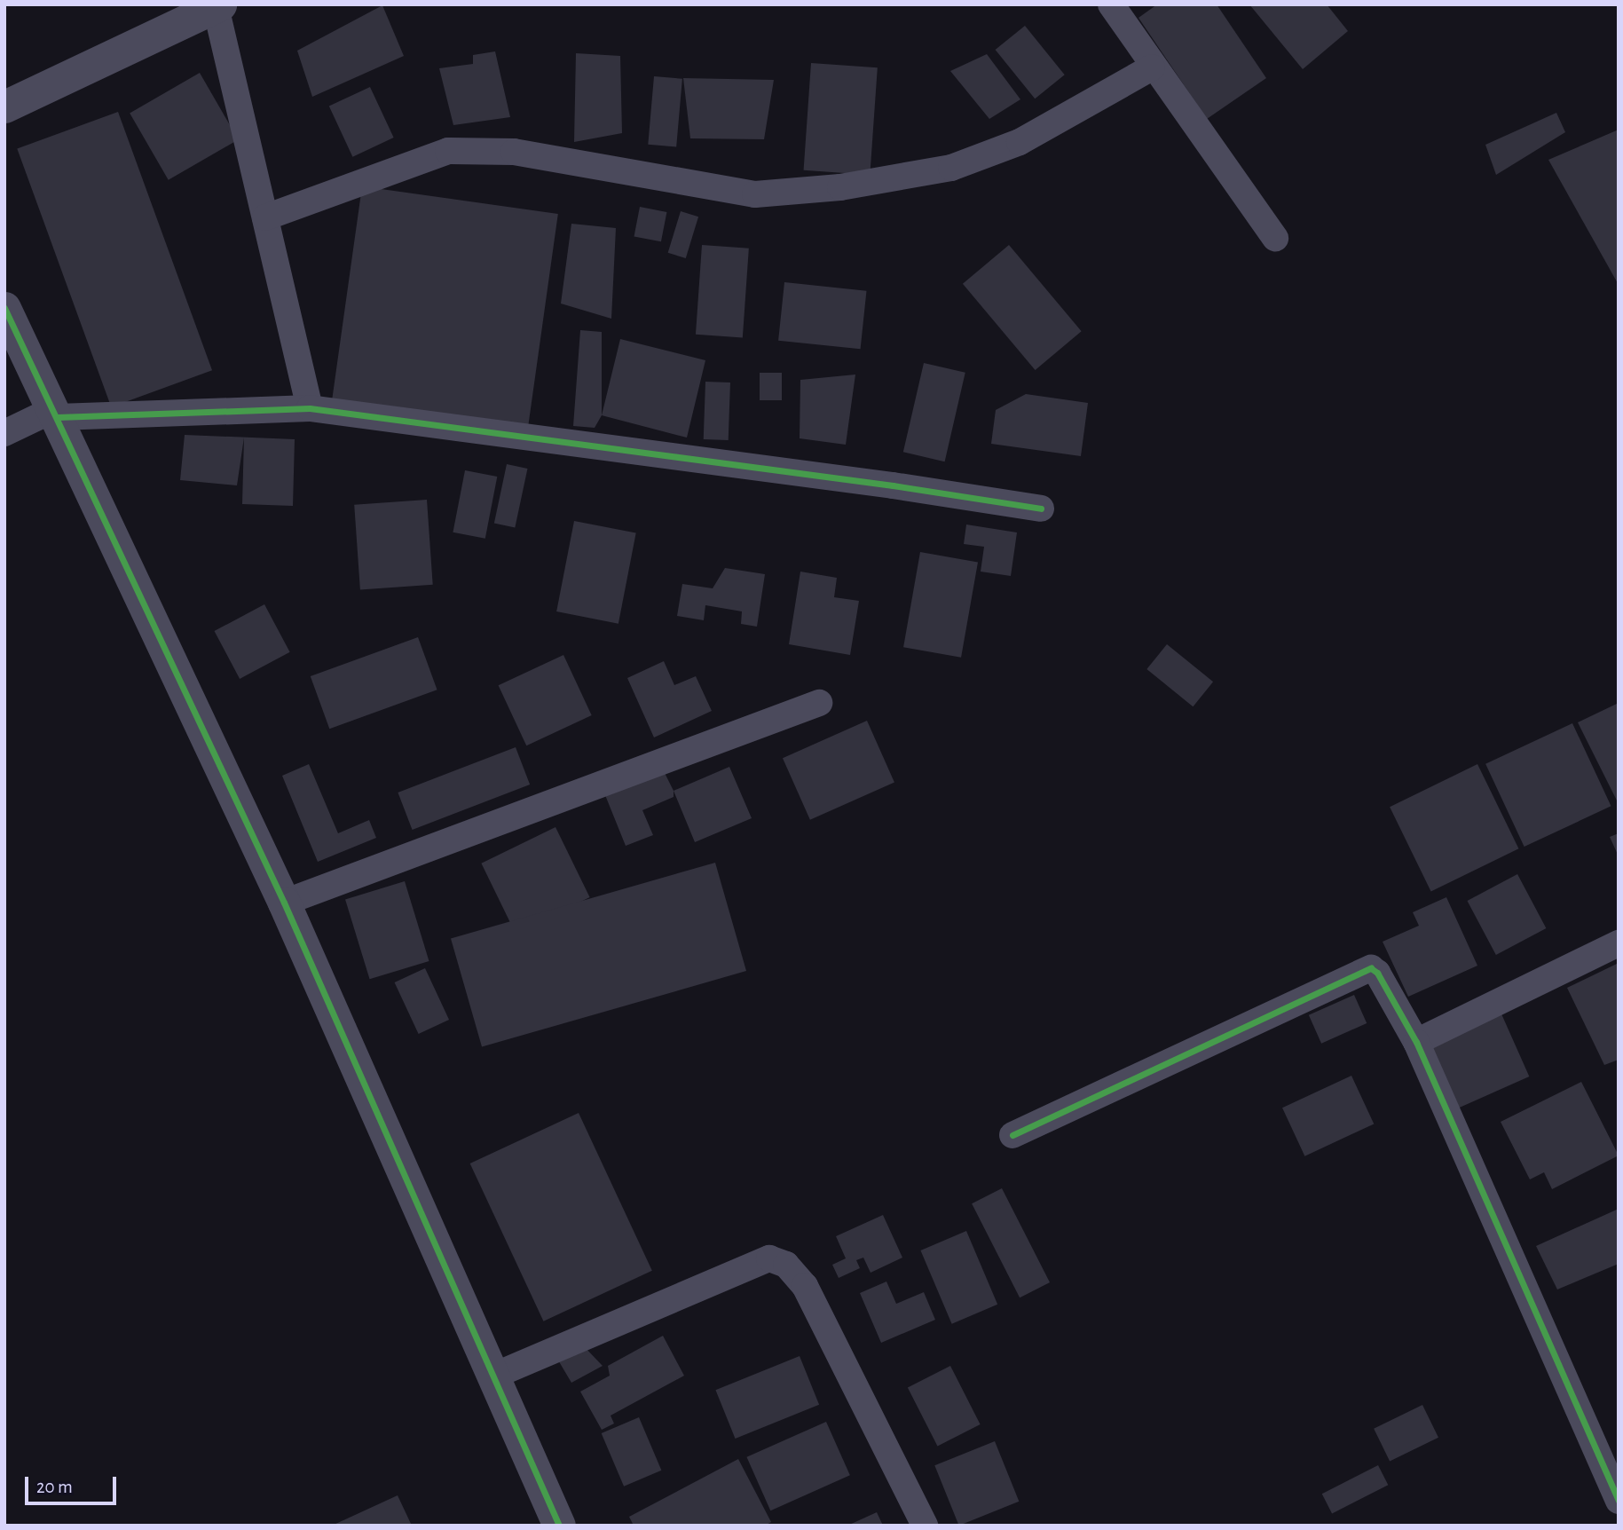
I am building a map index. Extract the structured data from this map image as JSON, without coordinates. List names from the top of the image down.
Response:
{
  "scale_bar": "20 m"
}
